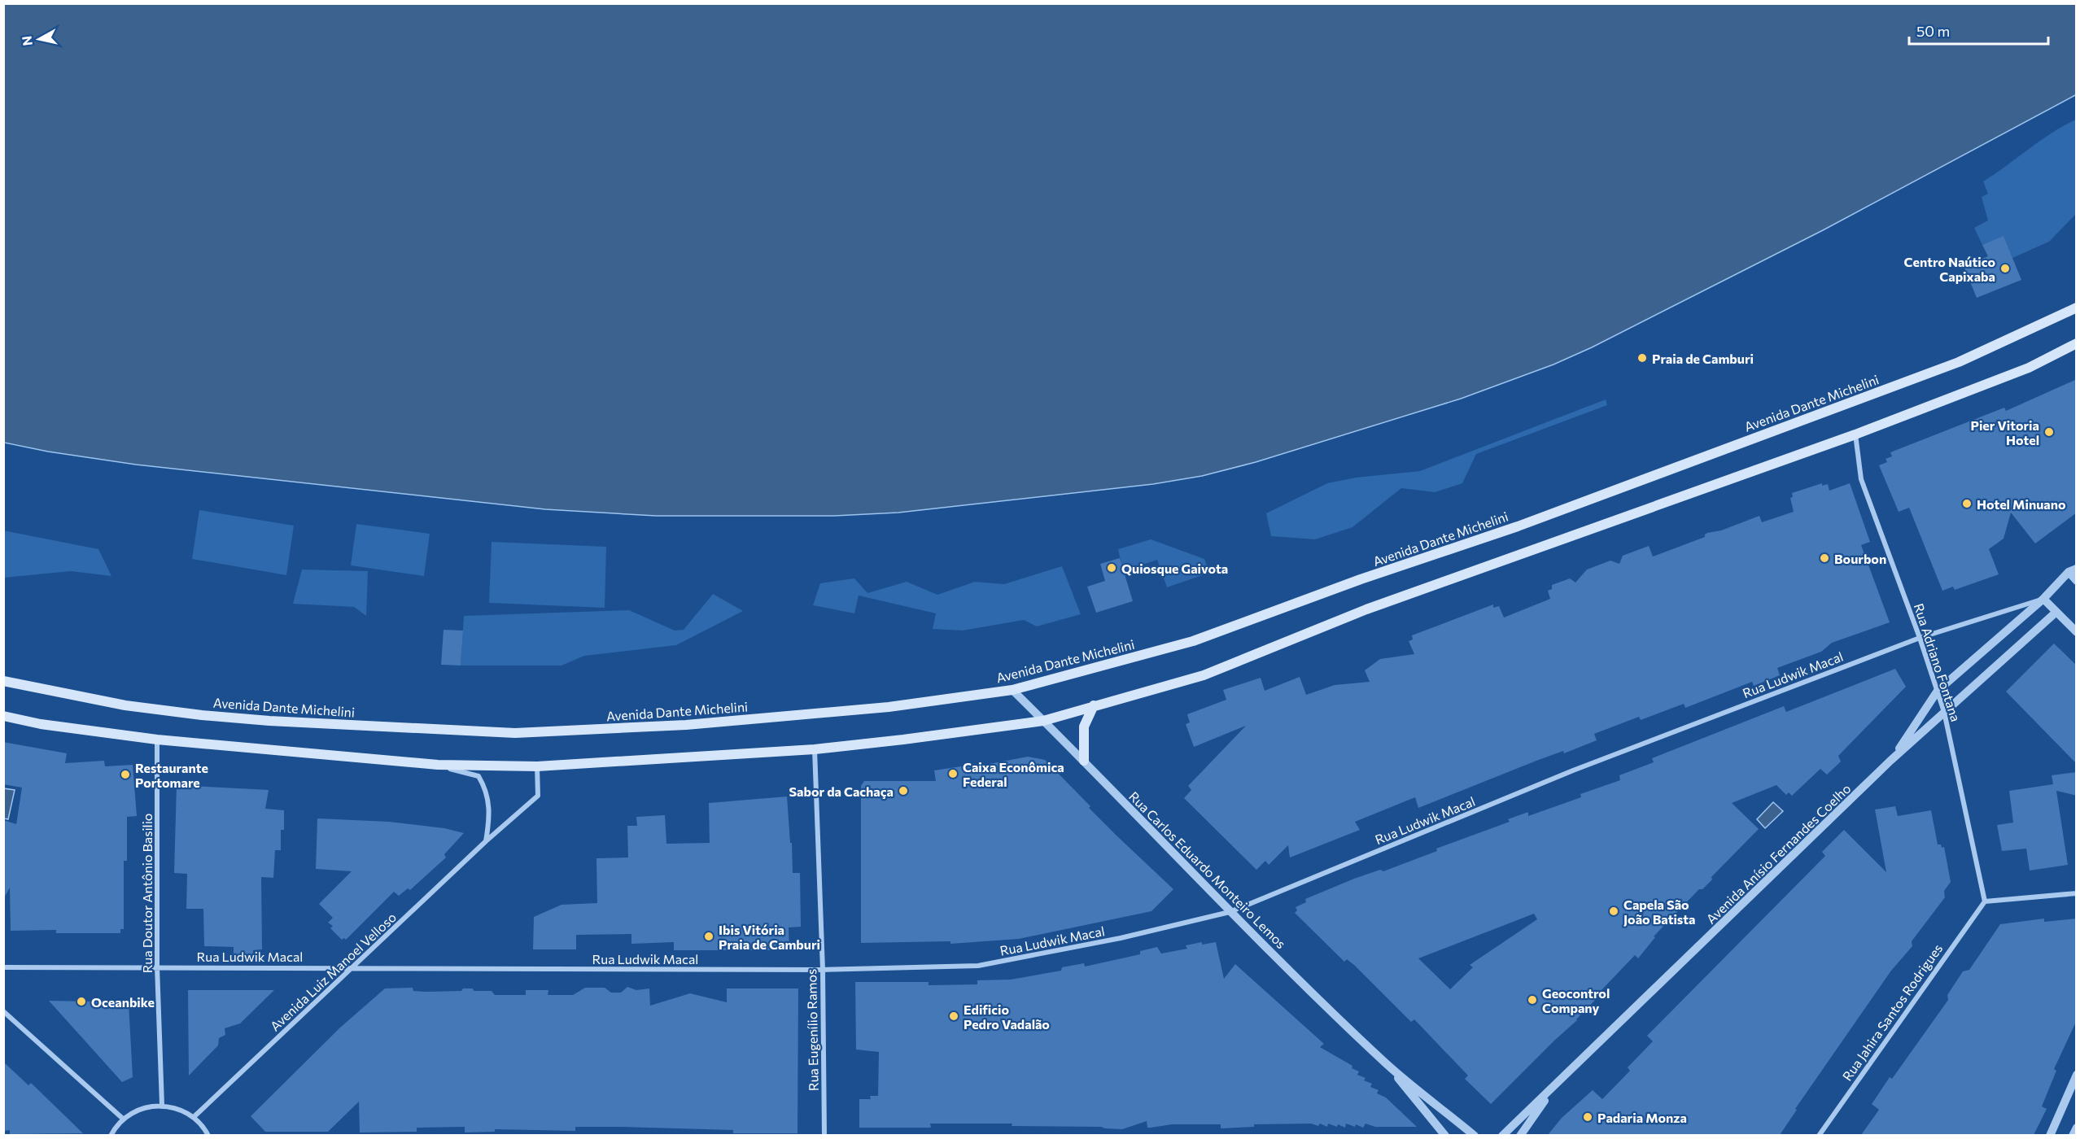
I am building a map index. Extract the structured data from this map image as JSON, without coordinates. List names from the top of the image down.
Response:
{
  "streets": {
    "main road": ["Avenida Dante Michelini"],
    "street": [
      "Rua Adriano Fontana",
      "Rua Ludwik Macal",
      "Avenida Anísio Fernandes Coelho",
      "Rua Carlos Eduardo Monteiro Lemos",
      "Rua Doutor Antônio Basilio",
      "Avenida Luiz Manoel Velloso",
      "Rua Jahira Santos Rodrigues",
      "Rua Eugenílio Ramos"
    ]
  },
  "crossings": [
    ["Avenida Dante Michelini", "Rua Carlos Eduardo Monteiro Lemos"],
    ["Rua Adriano Fontana", "Rua Ludwik Macal"],
    ["Rua Adriano Fontana", "Avenida Anísio Fernandes Coelho"],
    ["Rua Adriano Fontana", "Rua Jahira Santos Rodrigues"],
    ["Rua Ludwik Macal", "Avenida Anísio Fernandes Coelho"],
    ["Rua Ludwik Macal", "Rua Carlos Eduardo Monteiro Lemos"],
    ["Rua Ludwik Macal", "Rua Doutor Antônio Basilio"],
    ["Rua Ludwik Macal", "Avenida Luiz Manoel Velloso"],
    ["Rua Ludwik Macal", "Rua Eugenílio Ramos"]
  ],
  "places": [
    "Centro Naútico Capixaba",
    "Praia de Camburi",
    "Pier Vitoria Hotel",
    "Hotel Minuano",
    "Bourbon",
    "Quiosque Gaivota",
    "Caixa Econômica Federal",
    "Restaurante Portomare",
    "Sabor da Cachaça",
    "Capela São João Batista",
    "Ibis Vitória Praia de Camburi",
    "Geocontrol Company",
    "Oceanbike",
    "Edificio Pedro Vadalão",
    "Padaria Monza"
  ],
  "scale_bar": "50 m",
  "north": "left"
}
